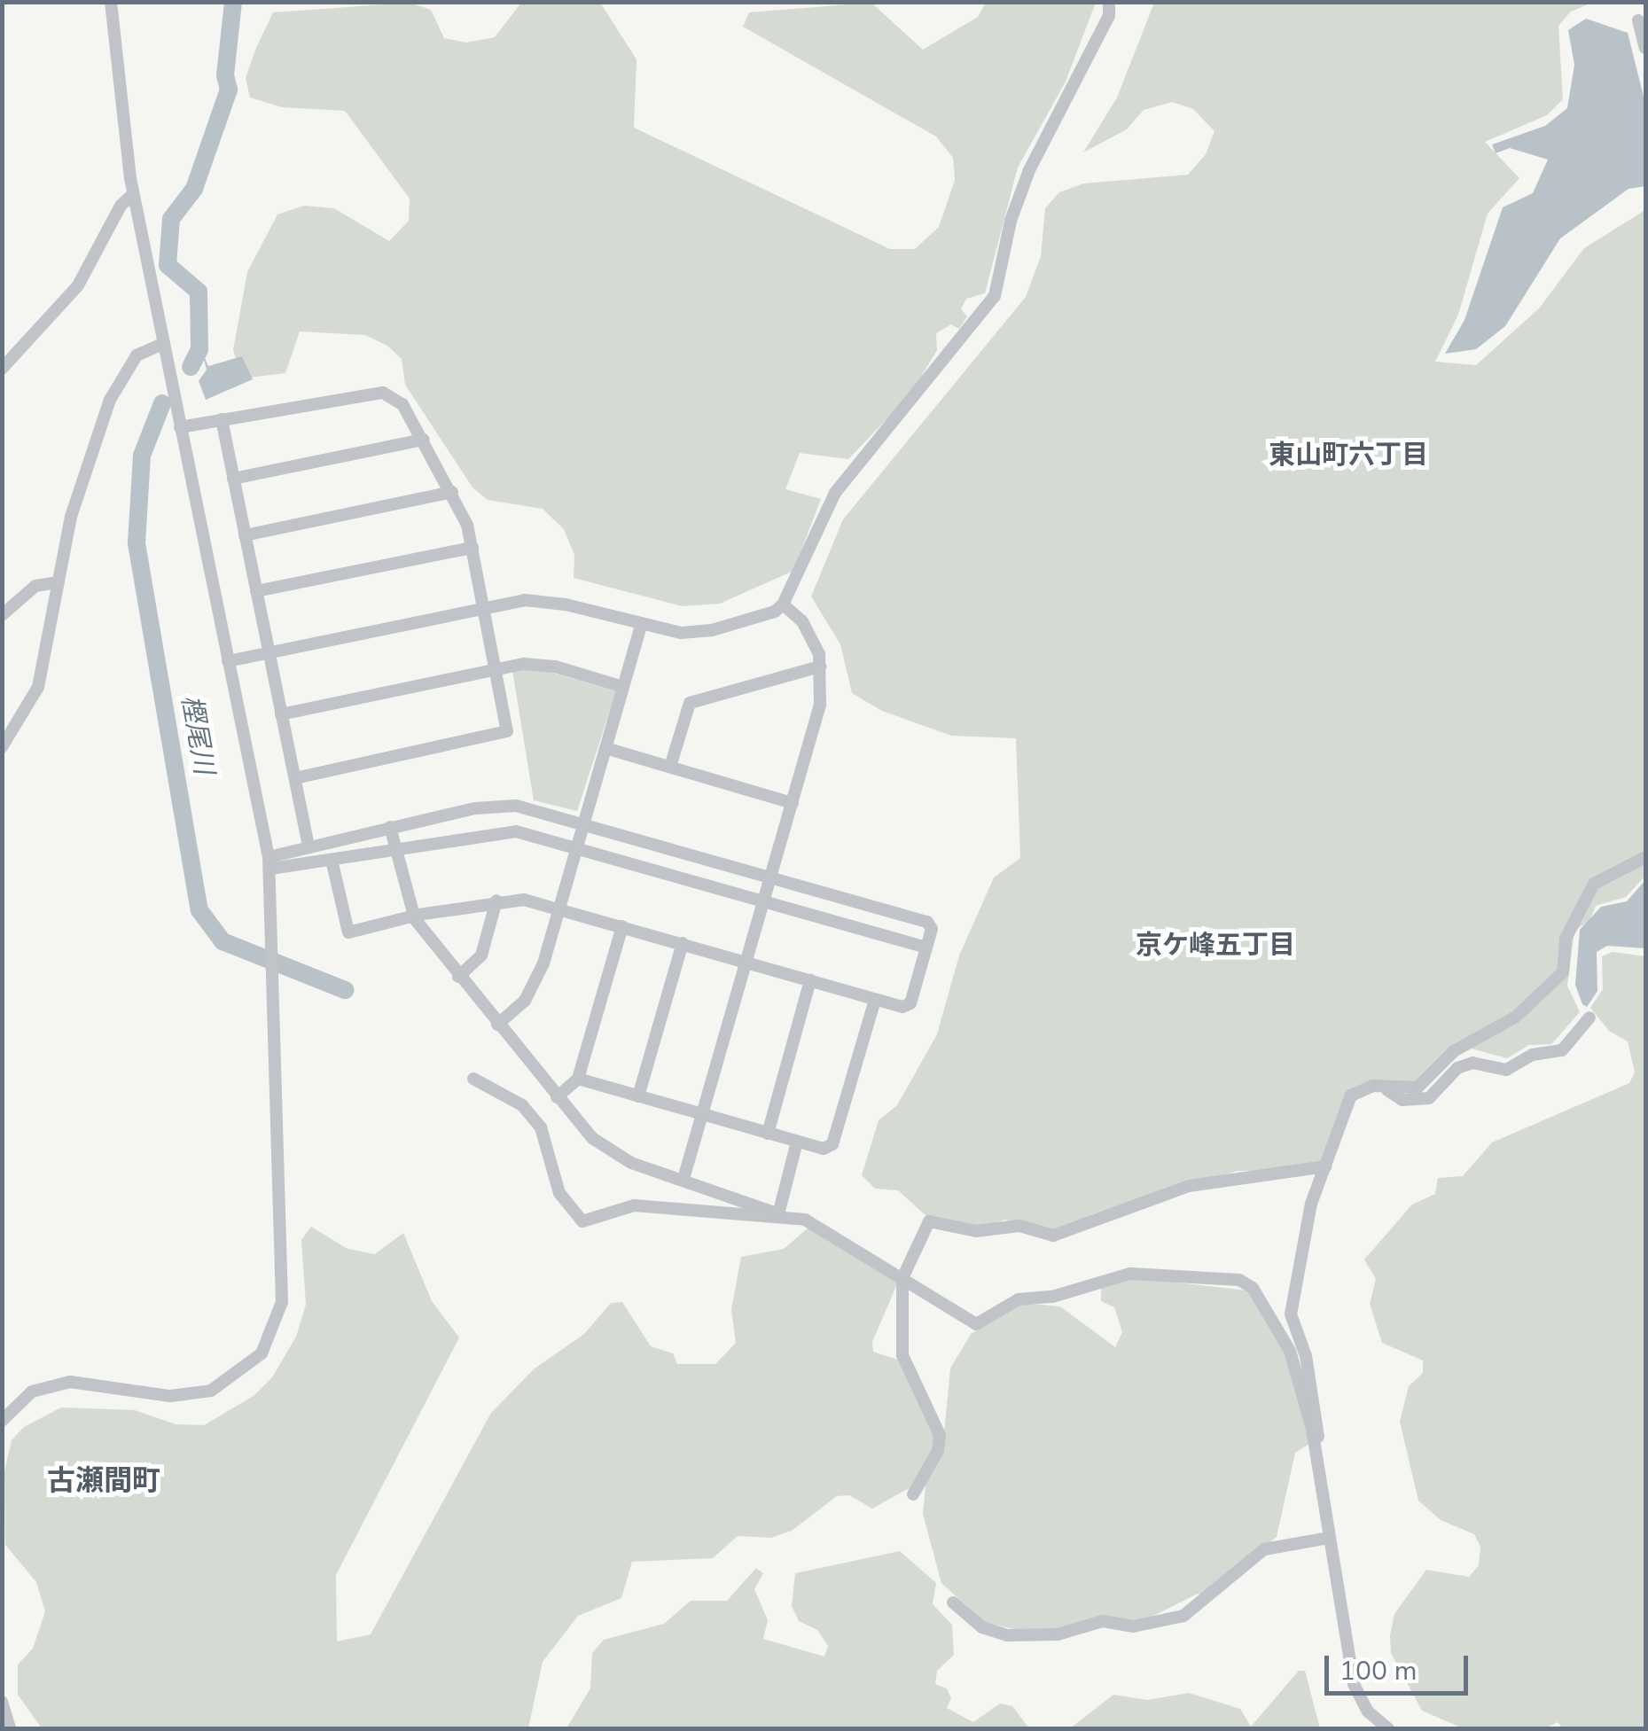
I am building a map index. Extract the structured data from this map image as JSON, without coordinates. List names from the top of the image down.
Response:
{
  "districts": ["東山町六丁目", "京ケ峰五丁目", "古瀬間町"],
  "water": ["樫尾川"],
  "scale_bar": "100 m"
}
